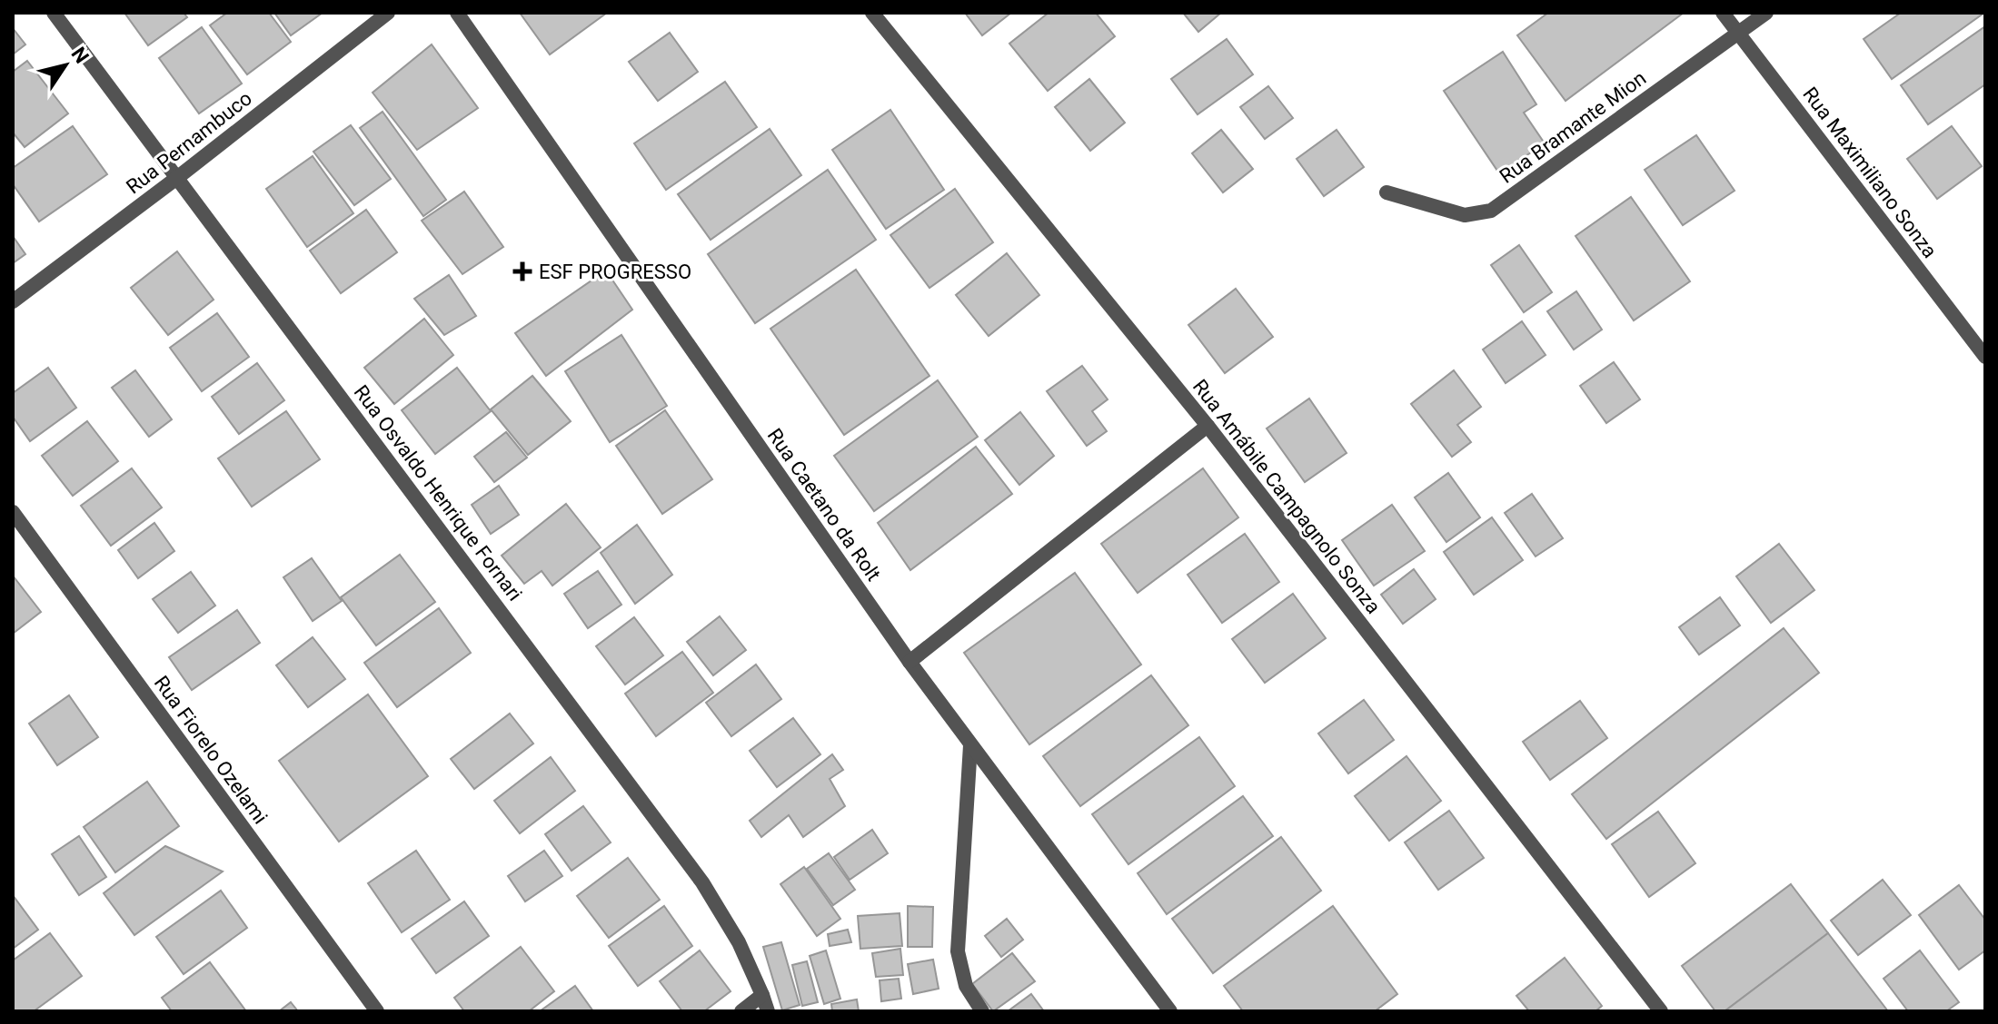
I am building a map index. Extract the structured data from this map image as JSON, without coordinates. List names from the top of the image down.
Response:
{
  "streets": {
    "street": [
      "Rua Bramante Mion",
      "Rua Pernambuco",
      "Rua Maximiliano Sonza",
      "Rua Osvaldo Henrique Fornari",
      "Rua Amábile Campagnolo Sonza",
      "Rua Caetano da Rolt",
      "Rua Fiorelo Ozelami"
    ]
  },
  "crossings": [
    ["Rua Bramante Mion", "Rua Maximiliano Sonza"],
    ["Rua Pernambuco", "Rua Osvaldo Henrique Fornari"]
  ],
  "places": {
    "health": ["ESF PROGRESSO"]
  },
  "north": "top right"
}
